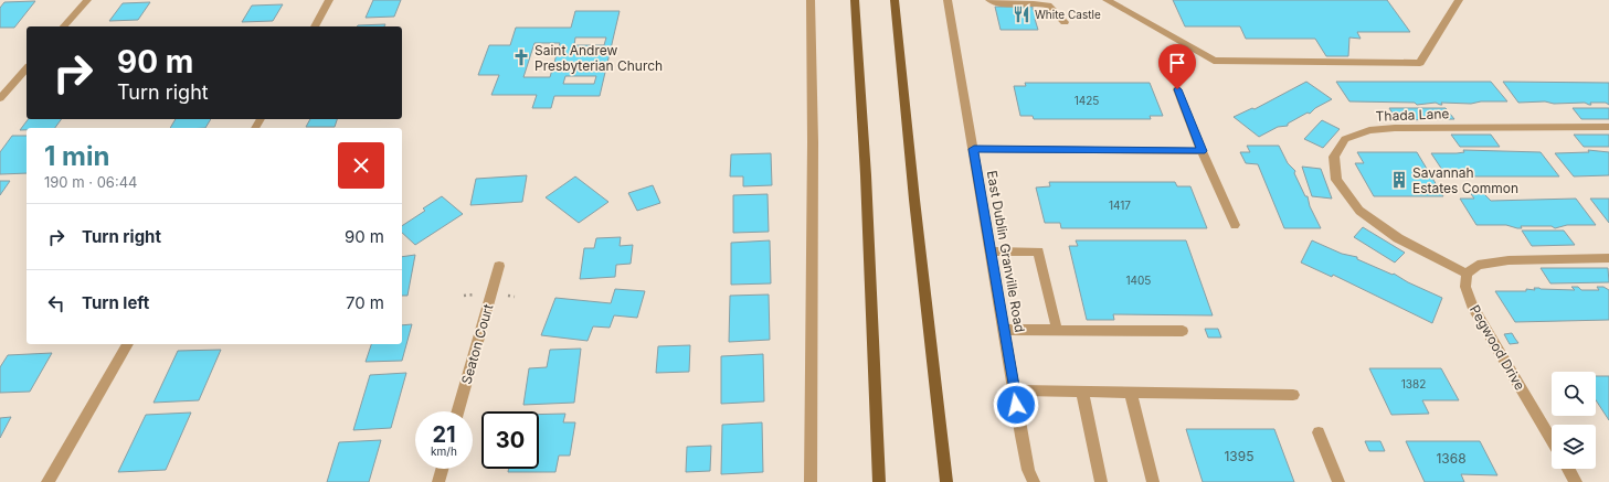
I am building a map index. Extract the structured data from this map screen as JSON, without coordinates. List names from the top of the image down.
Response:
{
  "streets": {
    "street": [
      "Thada Lane",
      "East Dublin Granville Road",
      "Seaton Court",
      "Pegwood Drive"
    ]
  },
  "crossings": [
    ["Thada Lane", "Pegwood Drive"]
  ],
  "places": {
    "restaurant": ["White Castle"],
    "church": ["Saint Andrew Presbyterian Church"],
    "building": ["Savannah Estates Common"]
  },
  "house_numbers": [
    "1425",
    "1417",
    "1405",
    "1382",
    "1395",
    "1368"
  ],
  "page": {
    "turn": ["90 m", "Turn right"],
    "heading": ["1 min", "190 m · 06:44"],
    "list": [
      {
        "name": "Turn right",
        "value": "90 m"
      },
      {
        "name": "Turn left",
        "value": "70 m"
      }
    ],
    "speed": "21 km/h",
    "limit": "30"
  }
}
